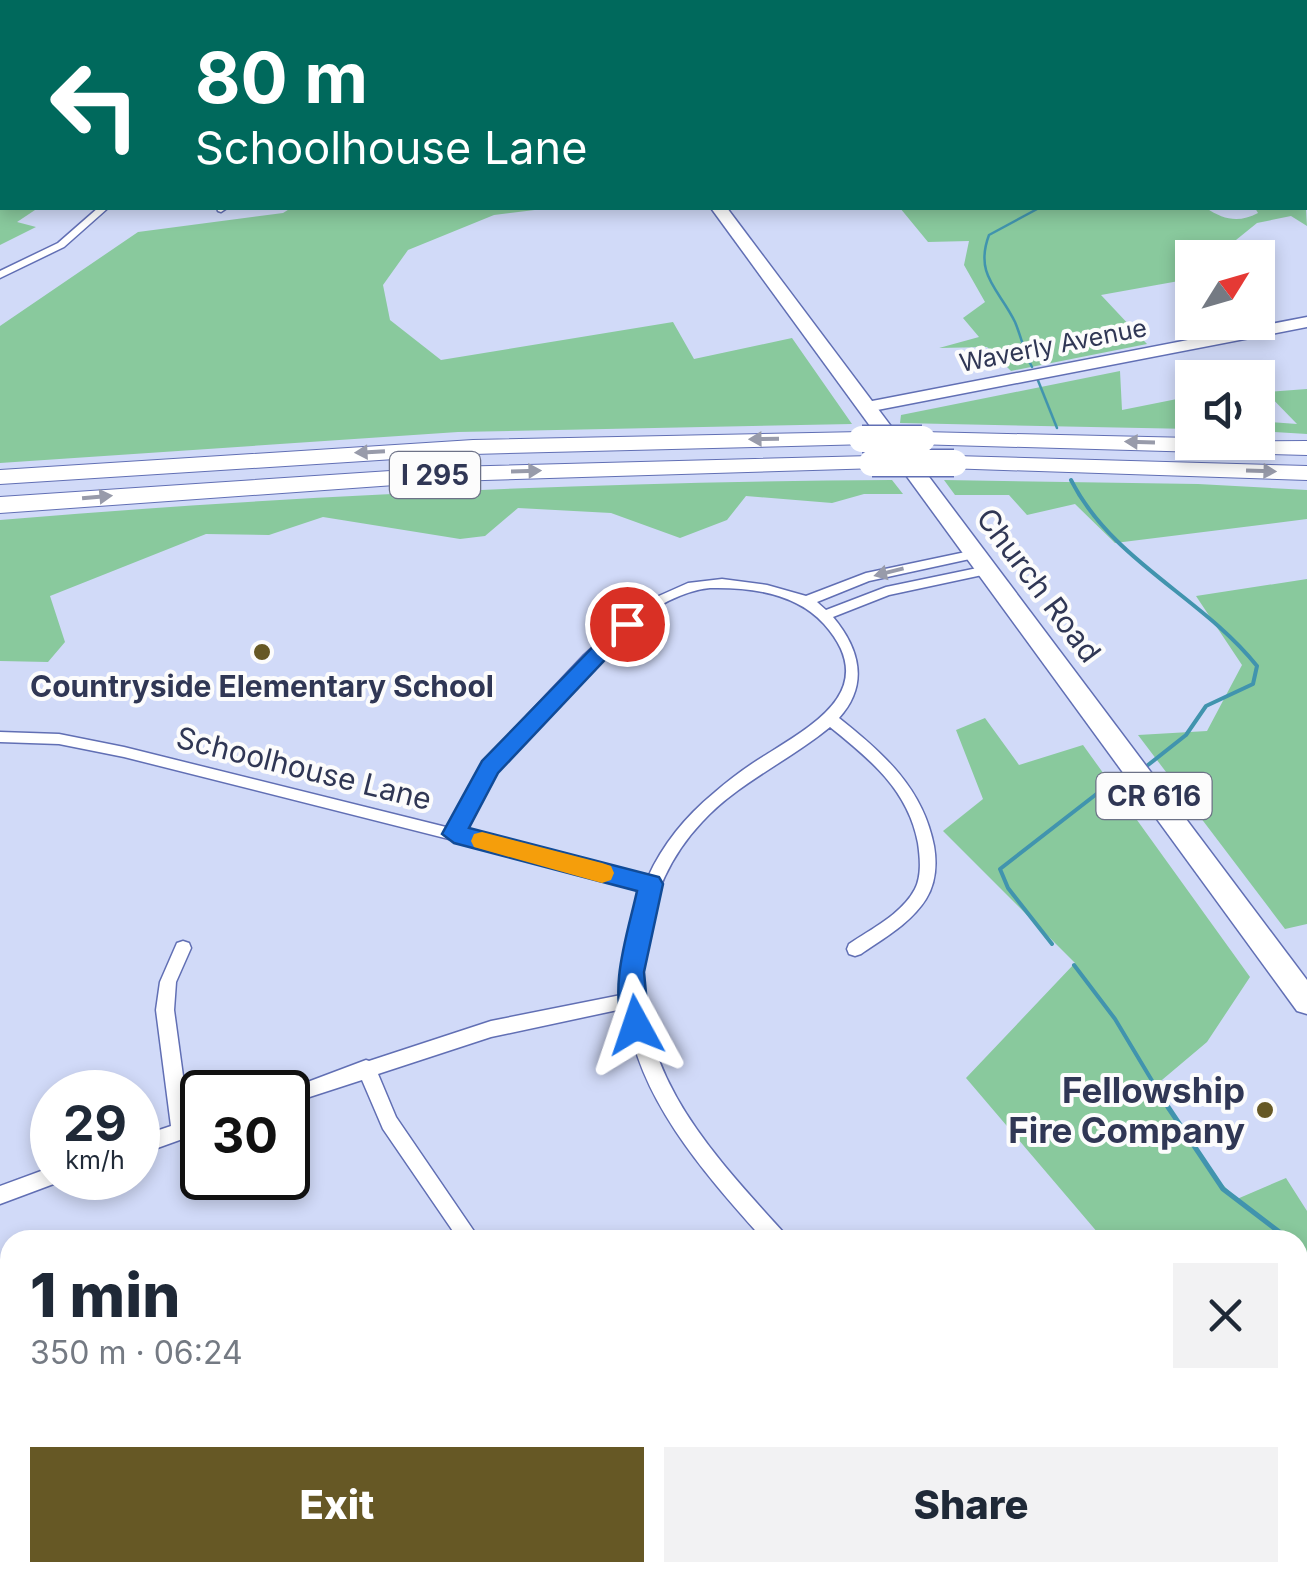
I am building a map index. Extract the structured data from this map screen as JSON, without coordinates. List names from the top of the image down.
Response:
{
  "streets": {
    "highway": ["I 295"],
    "main road": ["Church Road", "CR 616"],
    "street": ["Waverly Avenue", "Schoolhouse Lane"]
  },
  "crossings": [
    ["Waverly Avenue", "Church Road"]
  ],
  "places": ["Countryside Elementary School", "Fellowship Fire Company"],
  "north": "top right",
  "page": {
    "turn": ["80 m", "Schoolhouse Lane"],
    "speed": "29 km/h",
    "limit": "30",
    "heading": ["1 min", "350 m · 06:24"],
    "buttons": ["Exit", "Share"]
  }
}
